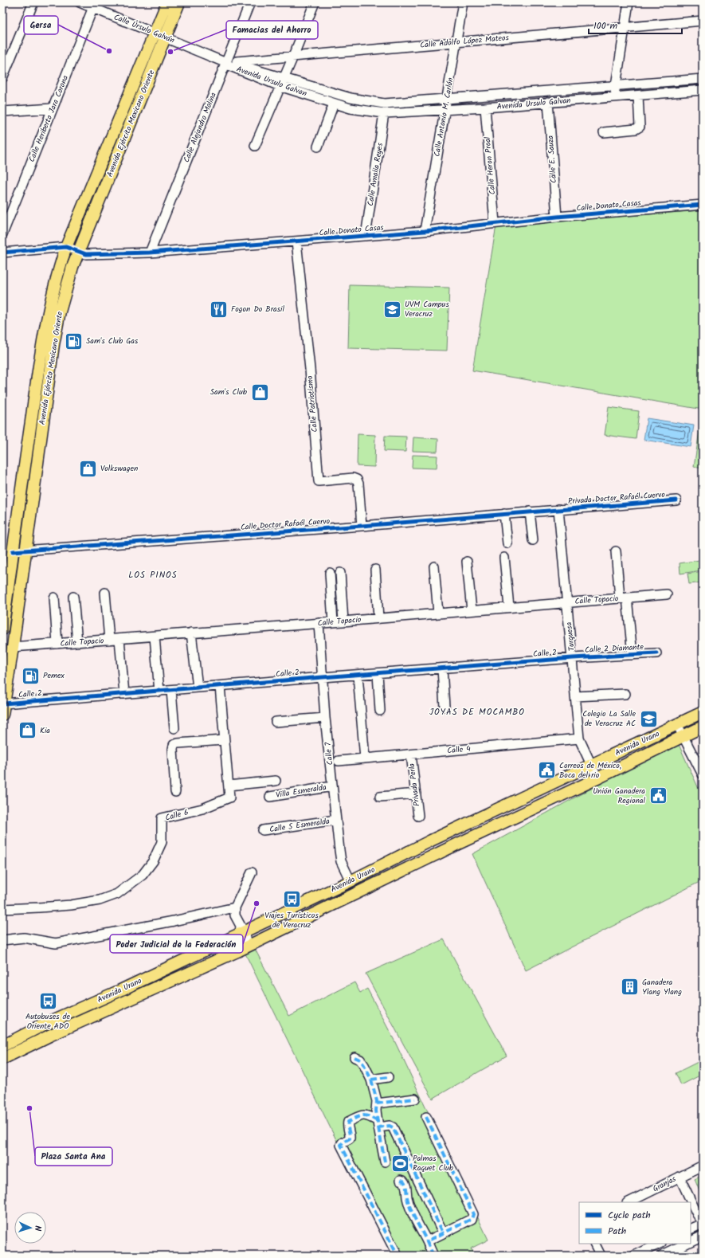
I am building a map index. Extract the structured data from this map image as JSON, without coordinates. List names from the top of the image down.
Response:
{
  "streets": {
    "main road": ["Avenida Ejército Mexicano Oriente", "Avenida Urano"],
    "street": [
      "Calle Úrsulo Galván",
      "Calle Adolfo López Mateos",
      "Avenida Ursulo Galvan",
      "Calle Antonio M. Carlón",
      "Calle Heriberto Jara Corona",
      "Calle Alejandro Molina",
      "Calle E. Sauza",
      "Calle Heron Proal",
      "Calle Amalia Reyes",
      "Calle Donato Casas",
      "Calle Patriotismo",
      "Privada Doctor Rafaél Cuervo",
      "Calle Doctor Rafaél Cuervo",
      "Calle Topacio",
      "Turquesa",
      "Calle 2 Diamante",
      "Calle 2",
      "Calle 4",
      "Calle 7",
      "Privada Perla",
      "Villa Esmeralda",
      "Calle 6",
      "Calle 5 Esmeralda",
      "Granjas"
    ]
  },
  "crossings": [
    ["Calle Úrsulo Galván", "Calle Adolfo López Mateos"],
    ["Calle Úrsulo Galván", "Avenida Ursulo Galvan"],
    ["Calle Úrsulo Galván", "Calle Heriberto Jara Corona"],
    ["Calle Úrsulo Galván", "Avenida Ejército Mexicano Oriente"],
    ["Calle Úrsulo Galván", "Calle Alejandro Molina"],
    ["Calle Adolfo López Mateos", "Avenida Ursulo Galvan"],
    ["Calle Adolfo López Mateos", "Calle Antonio M. Carlón"],
    ["Calle Adolfo López Mateos", "Calle Alejandro Molina"],
    ["Avenida Ursulo Galvan", "Calle Antonio M. Carlón"],
    ["Avenida Ursulo Galvan", "Calle Alejandro Molina"],
    ["Avenida Ursulo Galvan", "Calle E. Sauza"],
    ["Avenida Ursulo Galvan", "Calle Heron Proal"],
    ["Avenida Ursulo Galvan", "Calle Amalia Reyes"],
    ["Calle Antonio M. Carlón", "Calle Donato Casas"],
    ["Avenida Ejército Mexicano Oriente", "Calle Donato Casas"],
    ["Avenida Ejército Mexicano Oriente", "Calle Doctor Rafaél Cuervo"],
    ["Avenida Ejército Mexicano Oriente", "Calle Topacio"],
    ["Avenida Ejército Mexicano Oriente", "Calle 2"],
    ["Calle Alejandro Molina", "Calle Donato Casas"],
    ["Calle E. Sauza", "Calle Donato Casas"],
    ["Calle Heron Proal", "Calle Donato Casas"],
    ["Calle Amalia Reyes", "Calle Donato Casas"],
    ["Calle Donato Casas", "Calle Patriotismo"],
    ["Calle Patriotismo", "Calle Doctor Rafaél Cuervo"],
    ["Privada Doctor Rafaél Cuervo", "Calle Doctor Rafaél Cuervo"],
    ["Privada Doctor Rafaél Cuervo", "Turquesa"],
    ["Calle Doctor Rafaél Cuervo", "Turquesa"],
    ["Calle Topacio", "Turquesa"],
    ["Calle Topacio", "Calle 7"],
    ["Turquesa", "Calle 2 Diamante"],
    ["Turquesa", "Calle 2"],
    ["Turquesa", "Avenida Urano"],
    ["Turquesa", "Calle 4"],
    ["Calle 2 Diamante", "Calle 2"],
    ["Calle 2", "Calle 7"],
    ["Calle 2", "Calle 6"],
    ["Avenida Urano", "Calle 7"],
    ["Calle 4", "Privada Perla"],
    ["Calle 7", "Villa Esmeralda"],
    ["Calle 7", "Calle 5 Esmeralda"]
  ],
  "districts": ["LOS PINOS", "JOYAS DE MOCAMBO"],
  "places": {
    "other": [
      "Gersa",
      "Famacias del Ahorro",
      "Poder Judicial de la Federación",
      "Plaza Santa Ana"
    ],
    "restaurant": ["Fogon Do Brasil"],
    "school or university": ["UVM Campus Veracruz", "Colegio La Salle de Veracruz AC"],
    "fuel station": ["Sam's Club Gas", "Pemex"],
    "shop": ["Sam's Club", "Volkswagen", "Kia"],
    "public building": ["Correos de México, Boca del rio", "Unión Ganadera Regional"],
    "bus stop": ["Viajes Turísticos de Veracruz", "Autobuses de Oriente ADO"],
    "building": ["Ganadera Ylang Ylang"],
    "sports": ["Palmas Raquet Club"]
  },
  "legend": ["Cycle path", "Path"],
  "scale_bar": "100 m",
  "north": "right"
}
